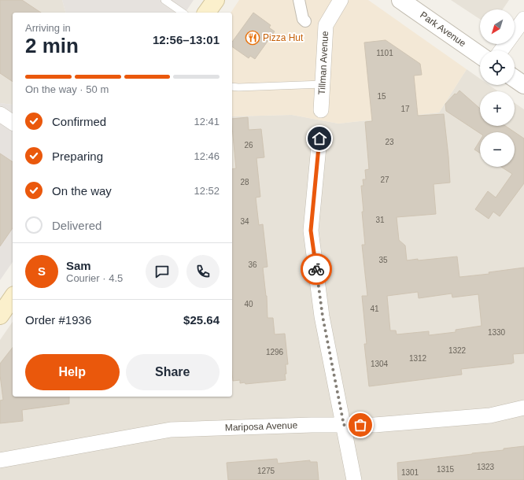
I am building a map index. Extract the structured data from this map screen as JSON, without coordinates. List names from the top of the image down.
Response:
{
  "streets": {
    "street": ["Park Avenue", "Tillman Avenue", "Mariposa Avenue"]
  },
  "places": {
    "restaurant": ["Pizza Hut"]
  },
  "house_numbers": [
    "1101",
    "15",
    "17",
    "23",
    "26",
    "27",
    "28",
    "31",
    "34",
    "35",
    "36",
    "40",
    "41",
    "1330",
    "1322",
    "1296",
    "1312",
    "1304",
    "1323",
    "1315",
    "1275",
    "1301"
  ],
  "north": "bottom left",
  "page": {
    "map_buttons": ["+", "−"],
    "heading": ["2 min", "Arriving in", "12:56–13:01"],
    "panel": [
      "Sam",
      "Courier · 4.5",
      "Order #1936",
      "$25.64"
    ],
    "bar": "On the way · 50 m",
    "list": [
      ["Confirmed", "12:41"],
      ["Preparing", "12:46"],
      ["On the way", "12:52"],
      "Delivered"
    ],
    "round": "S",
    "buttons": ["Help", "Share"]
  }
}
